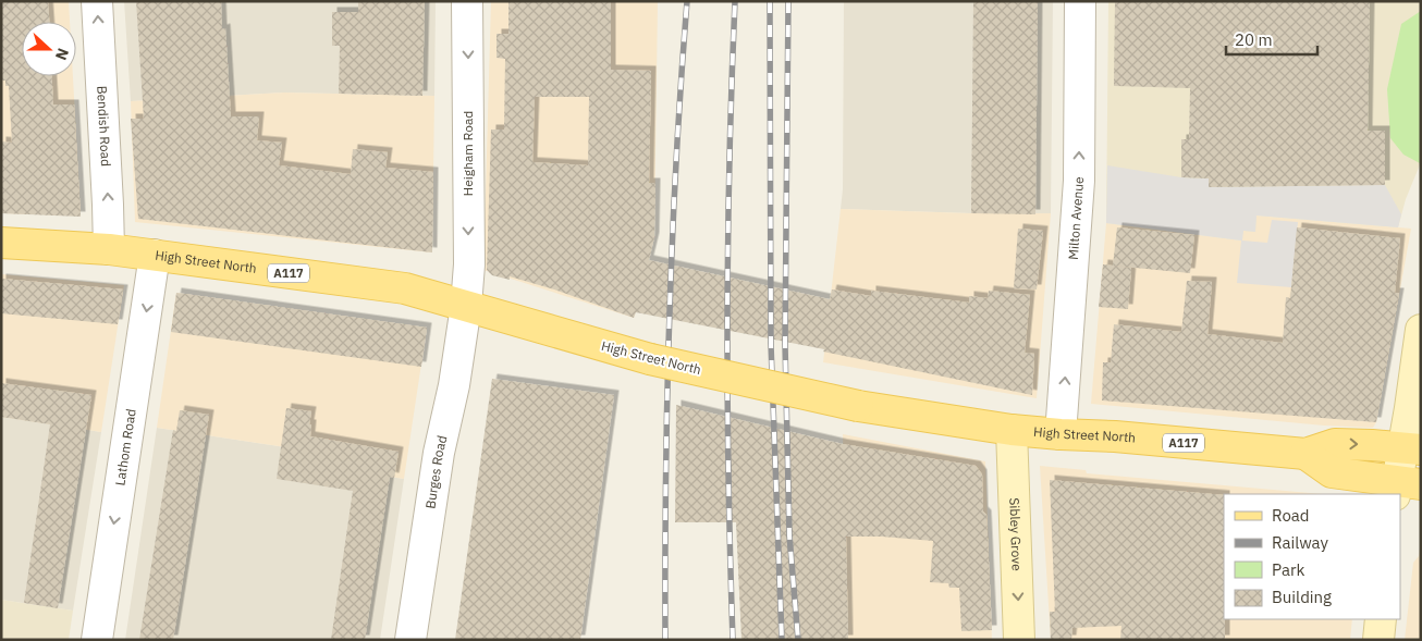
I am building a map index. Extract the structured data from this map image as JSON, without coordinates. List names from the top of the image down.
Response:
{
  "streets": {
    "main road": ["High Street North", "A117", "Sibley Grove"],
    "street": [
      "Bendish Road",
      "Heigham Road",
      "Milton Avenue",
      "Lathom Road",
      "Burges Road"
    ]
  },
  "crossings": [
    ["Bendish Road", "High Street North"],
    ["Heigham Road", "High Street North"],
    ["Heigham Road", "Burges Road"],
    ["Milton Avenue", "High Street North"],
    ["High Street North", "Lathom Road"],
    ["High Street North", "Burges Road"],
    ["High Street North", "Sibley Grove"]
  ],
  "one_way": [
    "Bendish Road",
    "Heigham Road",
    "Milton Avenue",
    "Lathom Road",
    "Sibley Grove"
  ],
  "legend": [
    "Road",
    "Railway",
    "Park",
    "Building"
  ],
  "scale_bar": "20 m",
  "north": "right"
}
